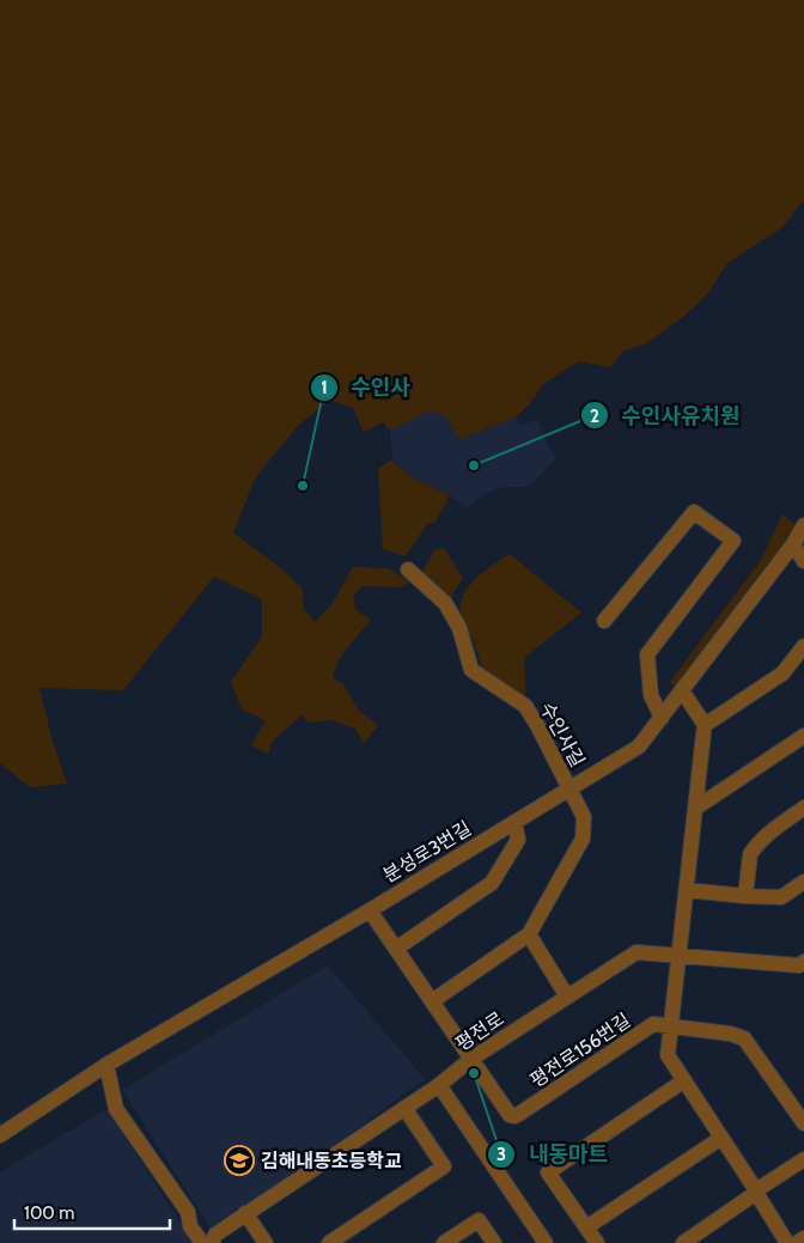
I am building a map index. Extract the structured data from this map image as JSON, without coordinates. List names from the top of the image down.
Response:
{
  "streets": {
    "street": [
      "수인사길",
      "분성로3번길",
      "평전로",
      "평전로156번길"
    ]
  },
  "crossings": [
    ["수인사길", "분성로3번길"],
    ["평전로", "평전로156번길"]
  ],
  "places": {
    "other": ["수인사유치원", "수인사", "내동마트"],
    "school or university": ["김해내동초등학교"]
  },
  "scale_bar": "100 m"
}
